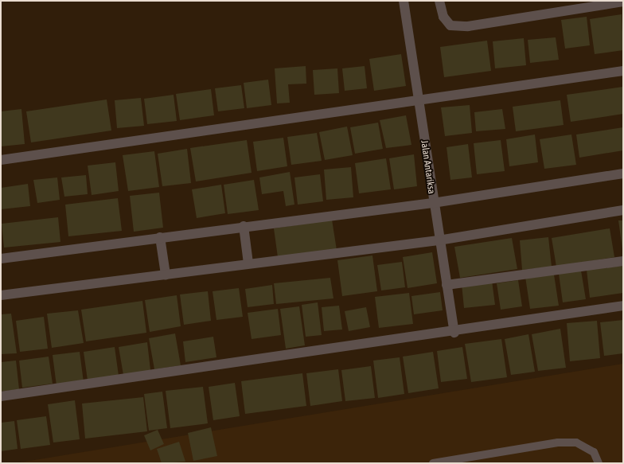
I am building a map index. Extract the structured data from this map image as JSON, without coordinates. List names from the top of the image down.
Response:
{
  "streets": {
    "street": ["Jalan Antariksa"]
  }
}
